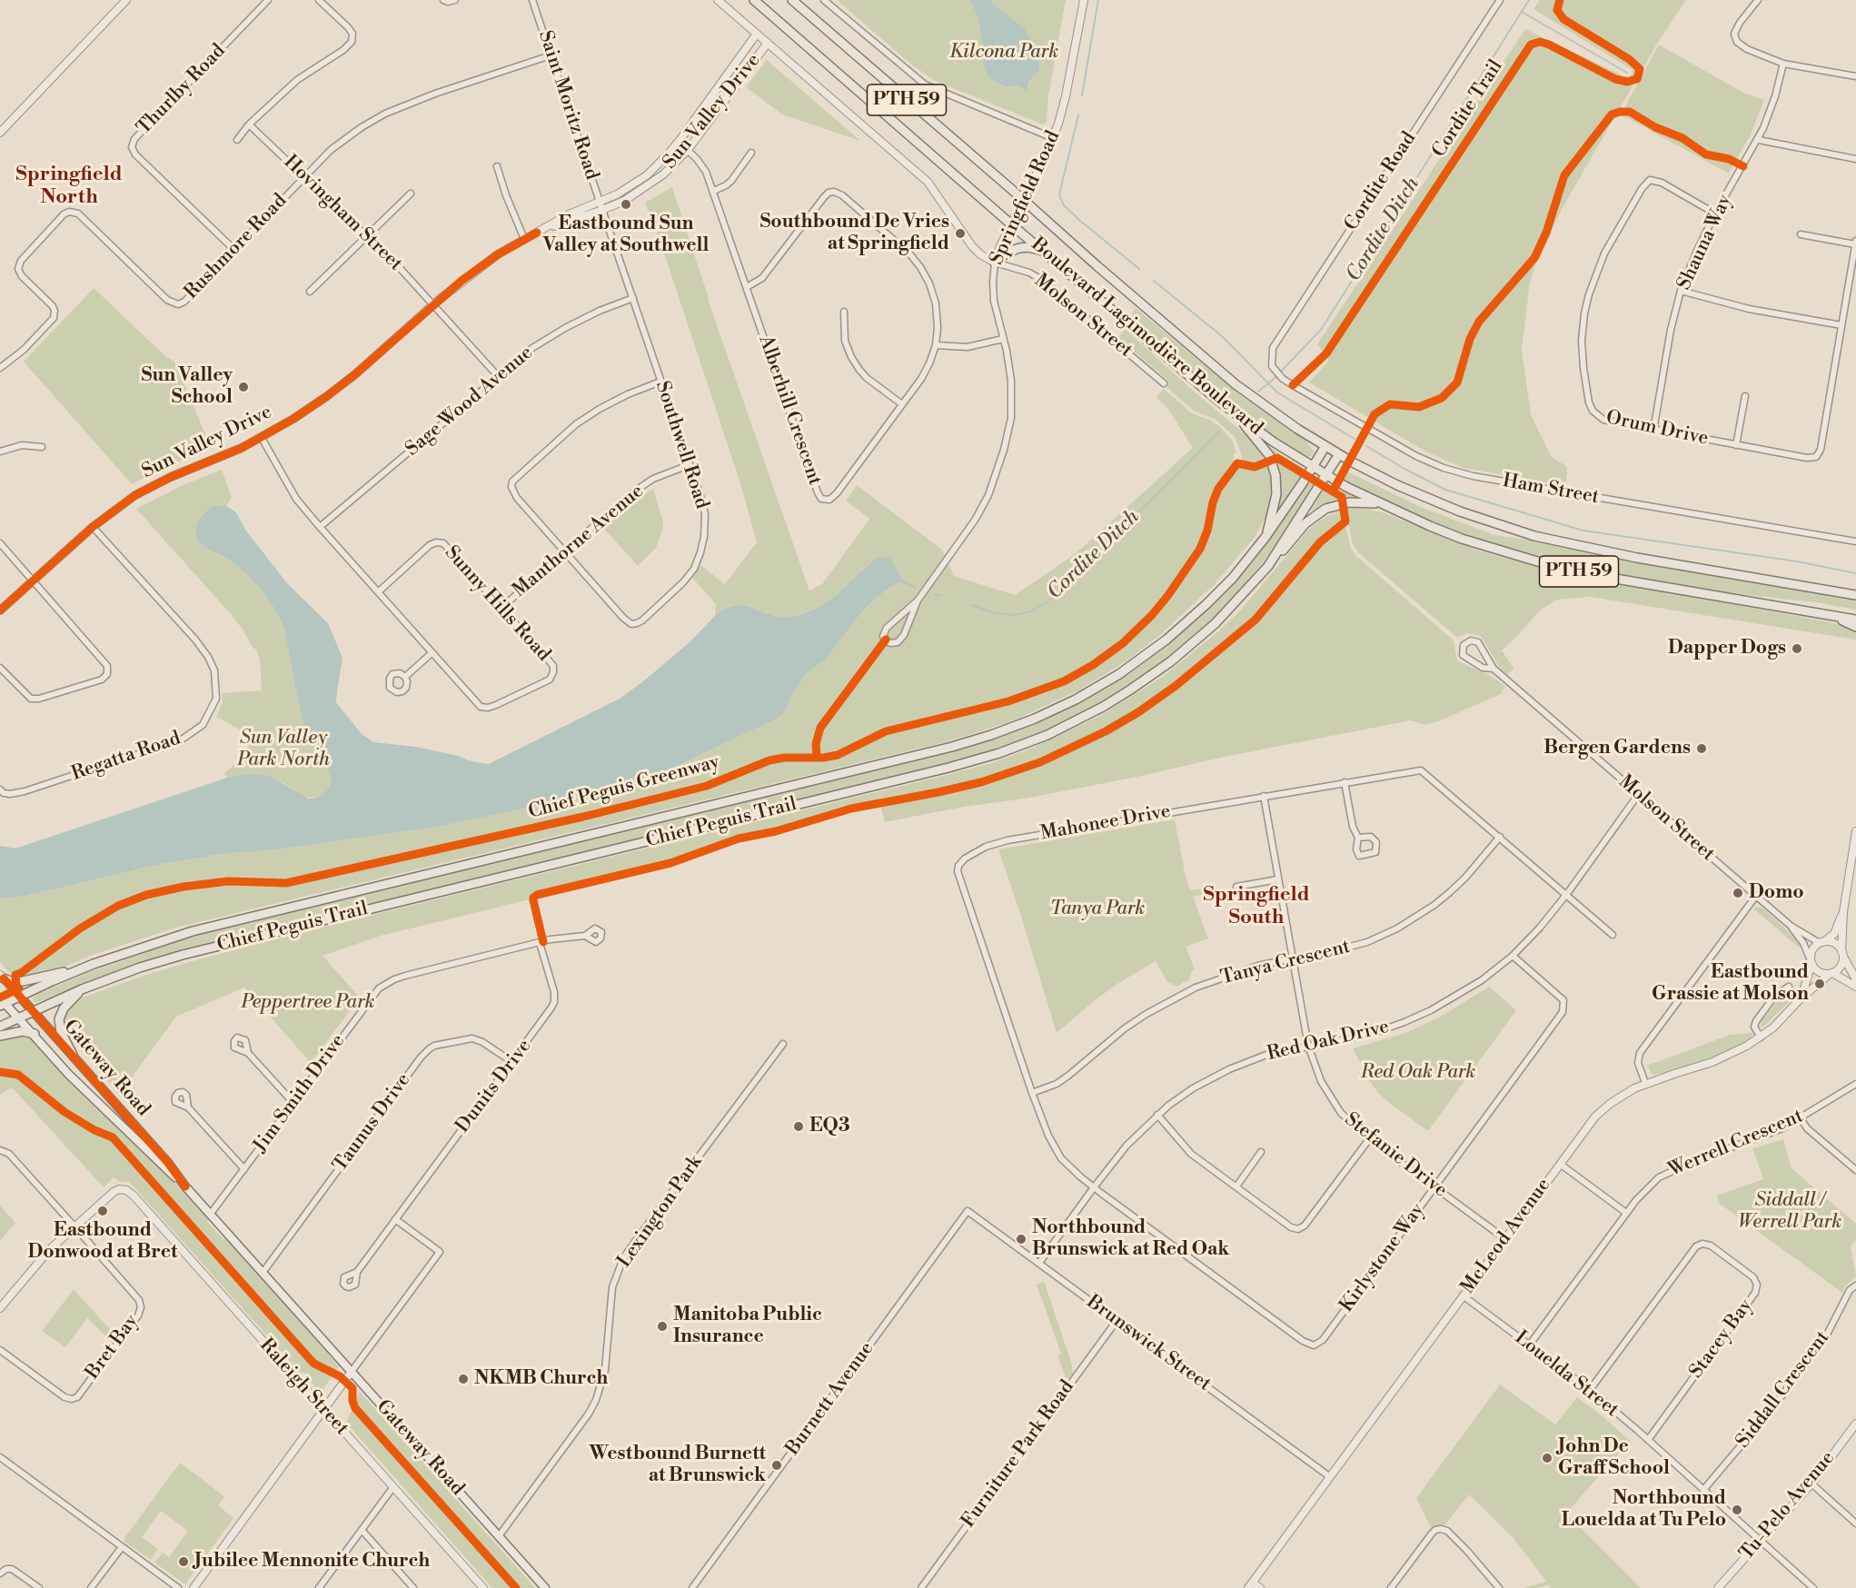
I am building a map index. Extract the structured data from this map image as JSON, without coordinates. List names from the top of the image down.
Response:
{
  "streets": {
    "main road": [
      "PTH 59",
      "Boulevard Lagimodière Boulevard",
      "Chief Peguis Trail",
      "Gateway Road"
    ],
    "street": [
      "Thurlby Road",
      "Saint Moritz Road",
      "Sun Valley Drive",
      "Cordite Road",
      "Springfield Road",
      "Hovingham Street",
      "Shauna Way",
      "Rushmore Road",
      "Molson Street",
      "Sage Wood Avenue",
      "Alberhill Crescent",
      "Orum Drive",
      "Southwell Road",
      "Ham Street",
      "Manthorne Avenue",
      "Sunny Hills Road",
      "Regatta Road",
      "Mahonee Drive",
      "Tanya Crescent",
      "Red Oak Drive",
      "Dunits Drive",
      "Jim Smith Drive",
      "Taunus Drive",
      "Werrell Crescent",
      "Stefanie Drive",
      "Lexington Park",
      "McLeod Avenue",
      "Kirlystone Way",
      "Stacey Bay",
      "Brunswick Street",
      "Bret Bay",
      "Louelda Street",
      "Raleigh Street",
      "Siddall Crescent",
      "Burnett Avenue",
      "Furniture Park Road",
      "Tu-Pelo Avenue"
    ],
    "cycle path": ["Cordite Trail", "Chief Peguis Greenway"]
  },
  "crossings": [
    ["Thurlby Road", "Rushmore Road"],
    ["Saint Moritz Road", "Sun Valley Drive"],
    ["Saint Moritz Road", "Rushmore Road"],
    ["Saint Moritz Road", "Southwell Road"],
    ["Sun Valley Drive", "Hovingham Street"],
    ["Sun Valley Drive", "Alberhill Crescent"],
    ["Sun Valley Drive", "Southwell Road"],
    ["Sun Valley Drive", "Sunny Hills Road"],
    ["Sun Valley Drive", "Regatta Road"],
    ["Cordite Road", "Ham Street"],
    ["Springfield Road", "Molson Street"],
    ["Springfield Road", "Boulevard Lagimodière Boulevard"],
    ["Hovingham Street", "Rushmore Road"],
    ["Hovingham Street", "Sage Wood Avenue"],
    ["Shauna Way", "Orum Drive"],
    ["Molson Street", "Red Oak Drive"],
    ["Molson Street", "McLeod Avenue"],
    ["Boulevard Lagimodière Boulevard", "Chief Peguis Trail"],
    ["Sage Wood Avenue", "Southwell Road"],
    ["Sage Wood Avenue", "Sunny Hills Road"],
    ["Southwell Road", "Manthorne Avenue"],
    ["Manthorne Avenue", "Sunny Hills Road"],
    ["Chief Peguis Trail", "Gateway Road"],
    ["Mahonee Drive", "Tanya Crescent"],
    ["Mahonee Drive", "Red Oak Drive"],
    ["Mahonee Drive", "Stefanie Drive"],
    ["Mahonee Drive", "Kirlystone Way"],
    ["Tanya Crescent", "Stefanie Drive"],
    ["Red Oak Drive", "Stefanie Drive"],
    ["Red Oak Drive", "Kirlystone Way"],
    ["Red Oak Drive", "Brunswick Street"],
    ["Gateway Road", "Jim Smith Drive"],
    ["Gateway Road", "Taunus Drive"],
    ["Gateway Road", "Lexington Park"],
    ["Dunits Drive", "Jim Smith Drive"],
    ["Dunits Drive", "Taunus Drive"],
    ["Werrell Crescent", "Louelda Street"],
    ["Stefanie Drive", "McLeod Avenue"],
    ["Stefanie Drive", "Kirlystone Way"],
    ["McLeod Avenue", "Brunswick Street"],
    ["McLeod Avenue", "Louelda Street"],
    ["Stacey Bay", "Louelda Street"],
    ["Brunswick Street", "Burnett Avenue"],
    ["Brunswick Street", "Furniture Park Road"],
    ["Bret Bay", "Raleigh Street"],
    ["Louelda Street", "Siddall Crescent"],
    ["Louelda Street", "Tu-Pelo Avenue"]
  ],
  "districts": ["Springfield North", "Springfield South"],
  "water": ["Cordite Ditch"],
  "parks": [
    "Kilcona Park",
    "Sun Valley Park North",
    "Tanya Park",
    "Peppertree Park",
    "Red Oak Park",
    "Siddall / Werrell Park"
  ],
  "places": [
    "Eastbound Sun Valley at Southwell",
    "Southbound De Vries at Springfield",
    "Sun Valley School",
    "Dapper Dogs",
    "Bergen Gardens",
    "Domo",
    "Eastbound Grassie at Molson",
    "EQ3",
    "Eastbound Donwood at Bret",
    "Northbound Brunswick at Red Oak",
    "Manitoba Public Insurance",
    "NKMB Church",
    "John De Graff School",
    "Westbound Burnett at Brunswick",
    "Northbound Louelda at Tu Pelo",
    "Jubilee Mennonite Church"
  ]
}
